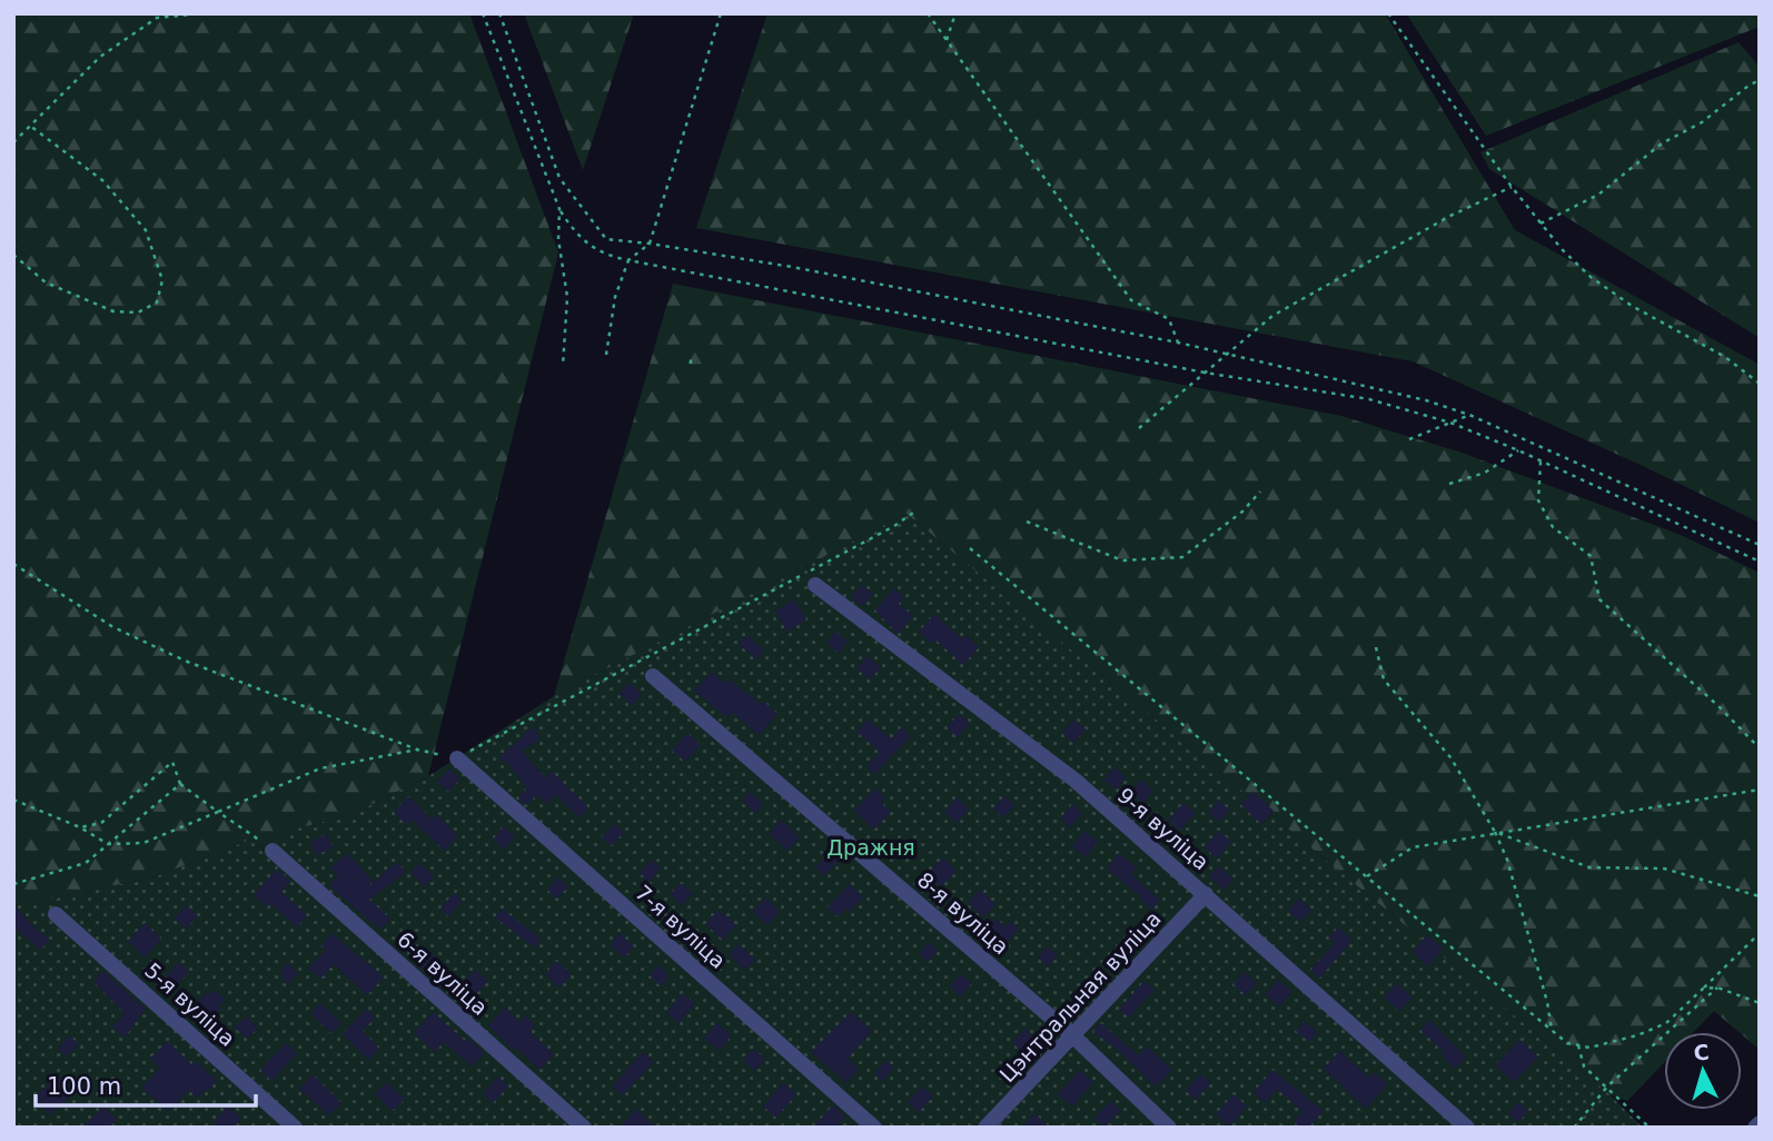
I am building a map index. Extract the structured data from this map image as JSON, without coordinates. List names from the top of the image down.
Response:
{
  "streets": {
    "street": [
      "9-я вуліца",
      "8-я вуліца",
      "7-я вуліца",
      "6-я вуліца",
      "Цэнтральная вуліца",
      "5-я вуліца"
    ]
  },
  "crossings": [
    ["9-я вуліца", "Цэнтральная вуліца"],
    ["8-я вуліца", "Цэнтральная вуліца"]
  ],
  "parks": ["Дражня"],
  "scale_bar": "100 m",
  "north": "top"
}
